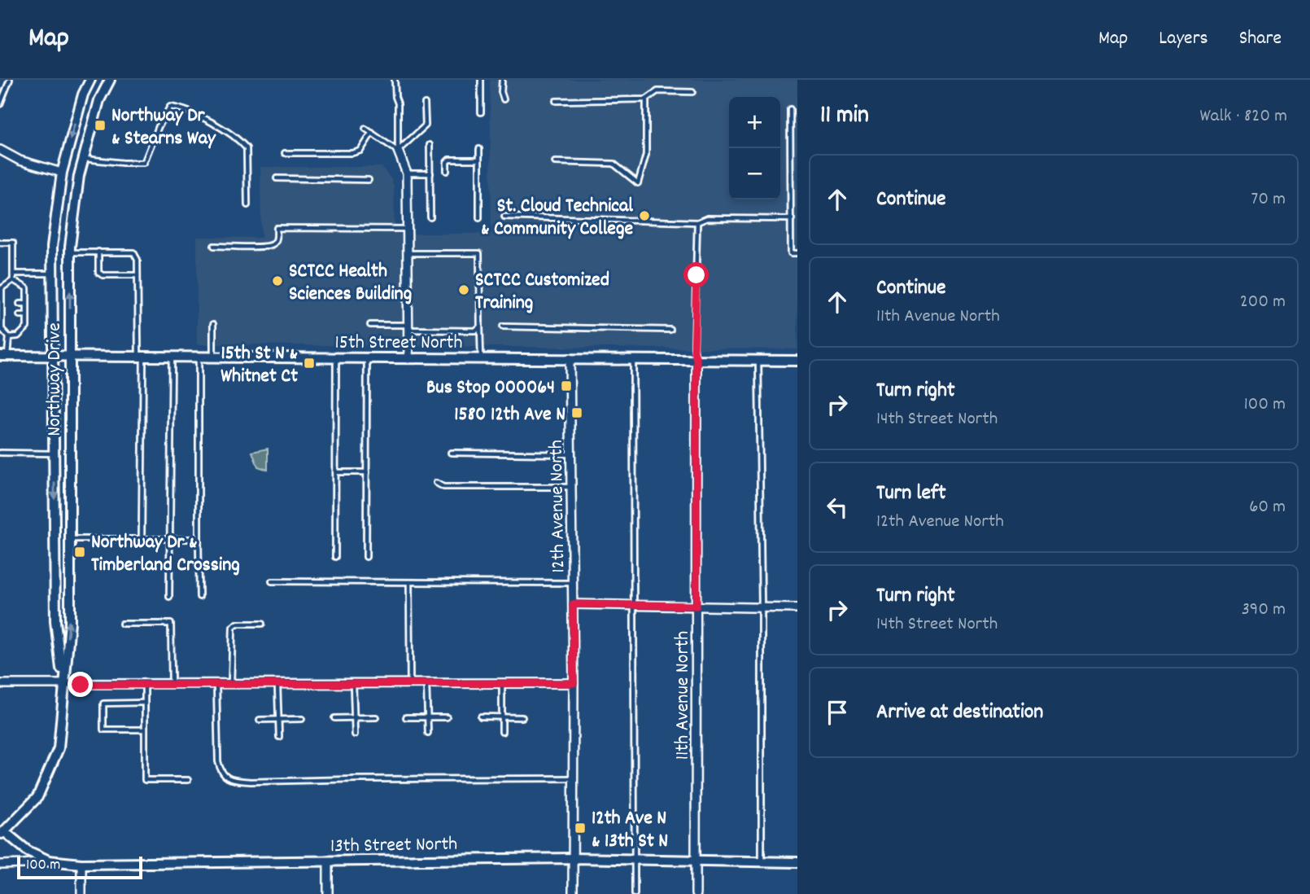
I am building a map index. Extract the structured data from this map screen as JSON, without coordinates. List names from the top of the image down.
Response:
{
  "streets": {
    "street": [
      "15th Street North",
      "Northway Drive",
      "12th Avenue North",
      "11th Avenue North",
      "13th Street North"
    ]
  },
  "crossings": [
    ["15th Street North", "Northway Drive"],
    ["15th Street North", "12th Avenue North"],
    ["15th Street North", "11th Avenue North"],
    ["Northway Drive", "13th Street North"],
    ["12th Avenue North", "13th Street North"],
    ["11th Avenue North", "13th Street North"]
  ],
  "places": {
    "transit": [
      "Northway Dr & Stearns Way",
      "15th St N & Whitnet Ct",
      "Bus Stop 000064",
      "1580 12th Ave N",
      "Northway Dr & Timberland Crossing",
      "12th Ave N & 13th St N"
    ],
    "other": ["St. Cloud Technical & Community College", "SCTCC Health Sciences Building", "SCTCC Customized Training"]
  },
  "scale_bar": "100 m",
  "page": {
    "header": "Map",
    "nav": ["Map", "Layers", "Share"],
    "heading": ["11 min", "Walk · 820 m"],
    "map_buttons": ["+", "−"],
    "list": [
      ["Continue", "70 m"],
      ["Continue", "11th Avenue North", "200 m"],
      ["Turn right", "14th Street North", "100 m"],
      ["Turn left", "12th Avenue North", "60 m"],
      ["Turn right", "14th Street North", "390 m"],
      "Arrive at destination"
    ],
    "scale": "100 m"
  }
}
